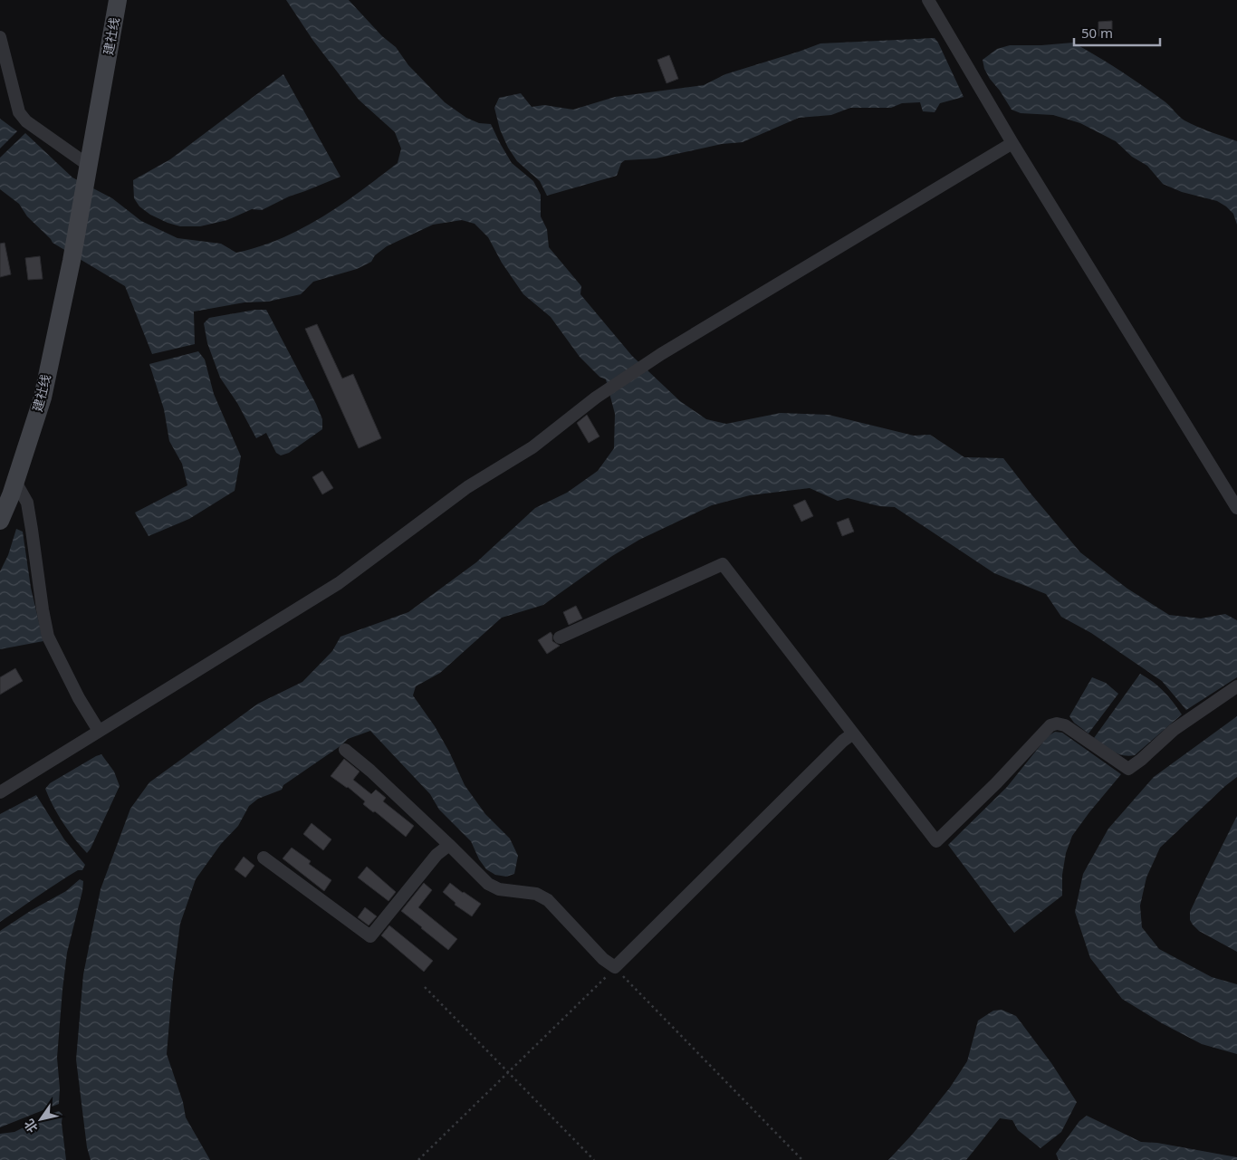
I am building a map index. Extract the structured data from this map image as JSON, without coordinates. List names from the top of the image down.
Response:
{
  "streets": {
    "main road": ["建社线"]
  },
  "scale_bar": "50 m",
  "north": "bottom left"
}
